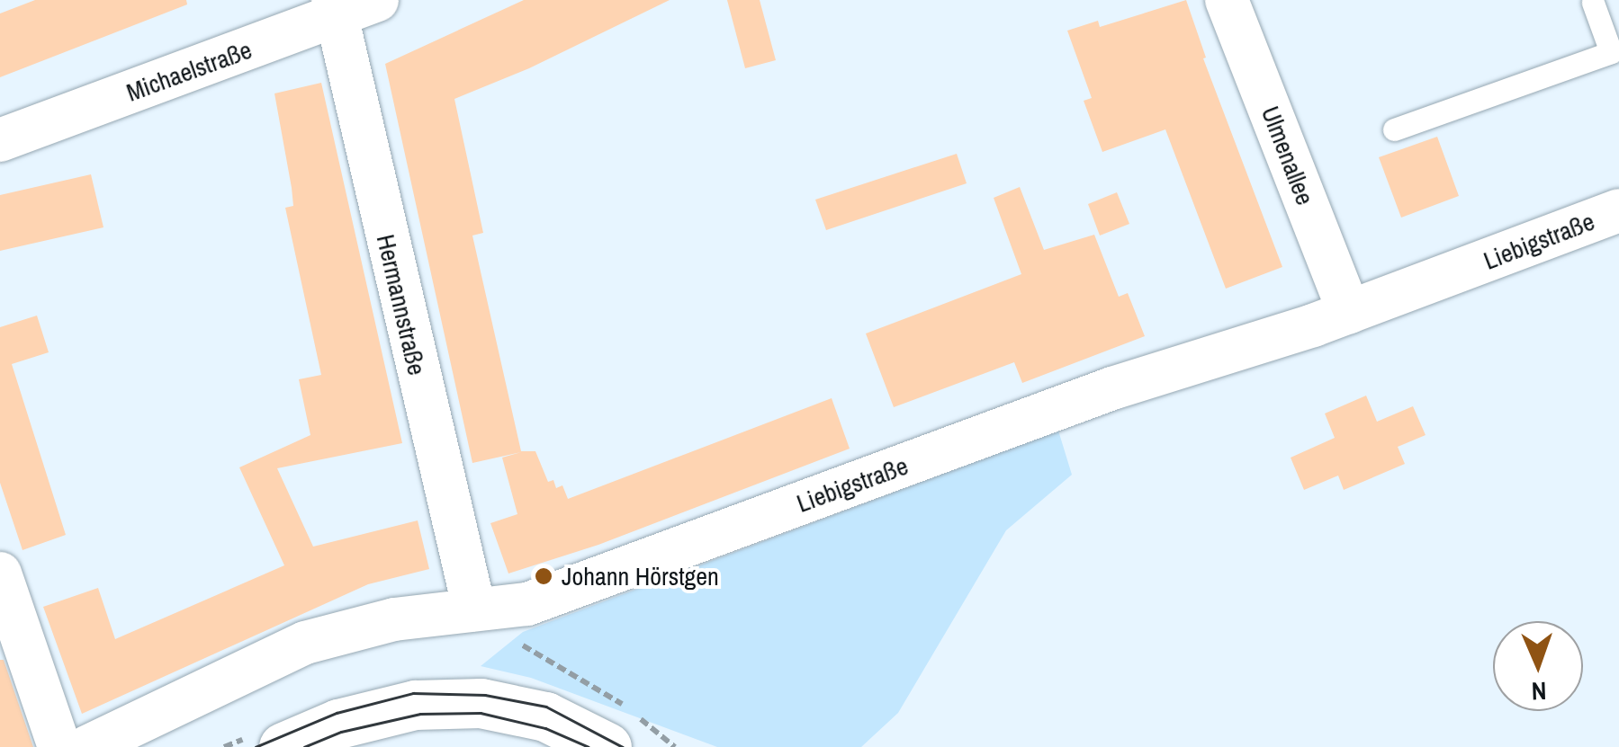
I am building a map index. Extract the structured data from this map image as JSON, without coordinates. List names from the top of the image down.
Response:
{
  "streets": {
    "street": [
      "Michaelstraße",
      "Ulmenallee",
      "Liebigstraße",
      "Hermannstraße"
    ]
  },
  "crossings": [
    ["Michaelstraße", "Hermannstraße"],
    ["Ulmenallee", "Liebigstraße"],
    ["Liebigstraße", "Hermannstraße"]
  ],
  "places": ["Johann Hörstgen"],
  "north": "bottom"
}
